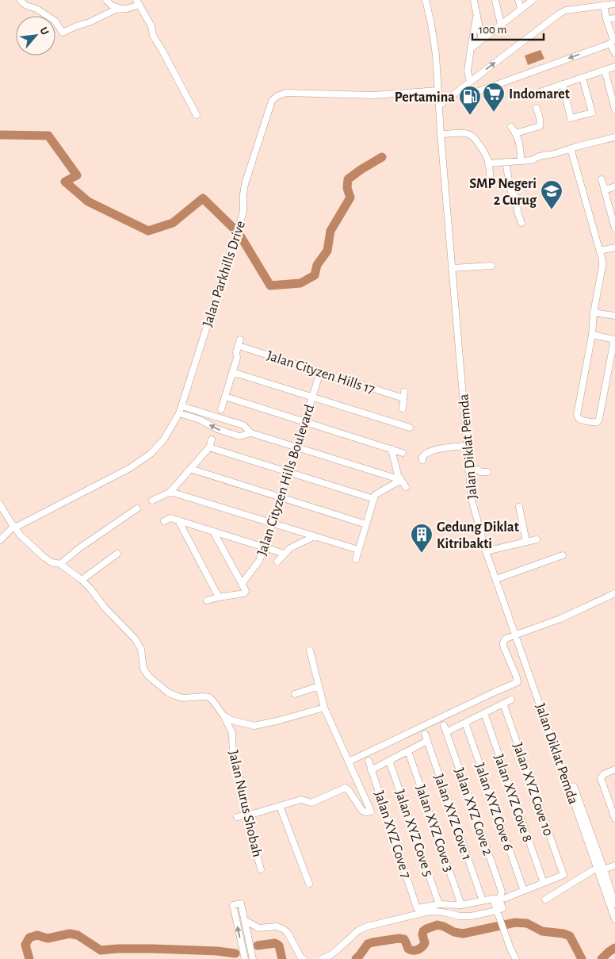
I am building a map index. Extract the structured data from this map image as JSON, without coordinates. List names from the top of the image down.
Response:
{
  "streets": {
    "street": [
      "Jalan Parkhills Drive",
      "Jalan Cityzen Hills 17",
      "Jalan Diklat Pemda",
      "Jalan Cityzen Hills Boulevard",
      "Jalan XYZ Cove 10",
      "Jalan XYZ Cove 8",
      "Jalan Nurus Shobah",
      "Jalan XYZ Cove 6",
      "Jalan XYZ Cove 2",
      "Jalan XYZ Cove 1",
      "Jalan XYZ Cove 3",
      "Jalan XYZ Cove 5",
      "Jalan XYZ Cove 7"
    ]
  },
  "crossings": [
    ["Jalan Parkhills Drive", "Jalan Diklat Pemda"],
    ["Jalan Parkhills Drive", "Jalan Nurus Shobah"],
    ["Jalan Cityzen Hills 17", "Jalan Cityzen Hills Boulevard"],
    ["Jalan XYZ Cove 10", "Jalan XYZ Cove 8"],
    ["Jalan XYZ Cove 5", "Jalan XYZ Cove 7"]
  ],
  "places": {
    "supermarket": ["Indomaret"],
    "fuel station": ["Pertamina"],
    "school or university": ["SMP Negeri 2 Curug"],
    "building": ["Gedung Diklat Kitribakti"]
  },
  "scale_bar": "100 m",
  "north": "top right"
}
